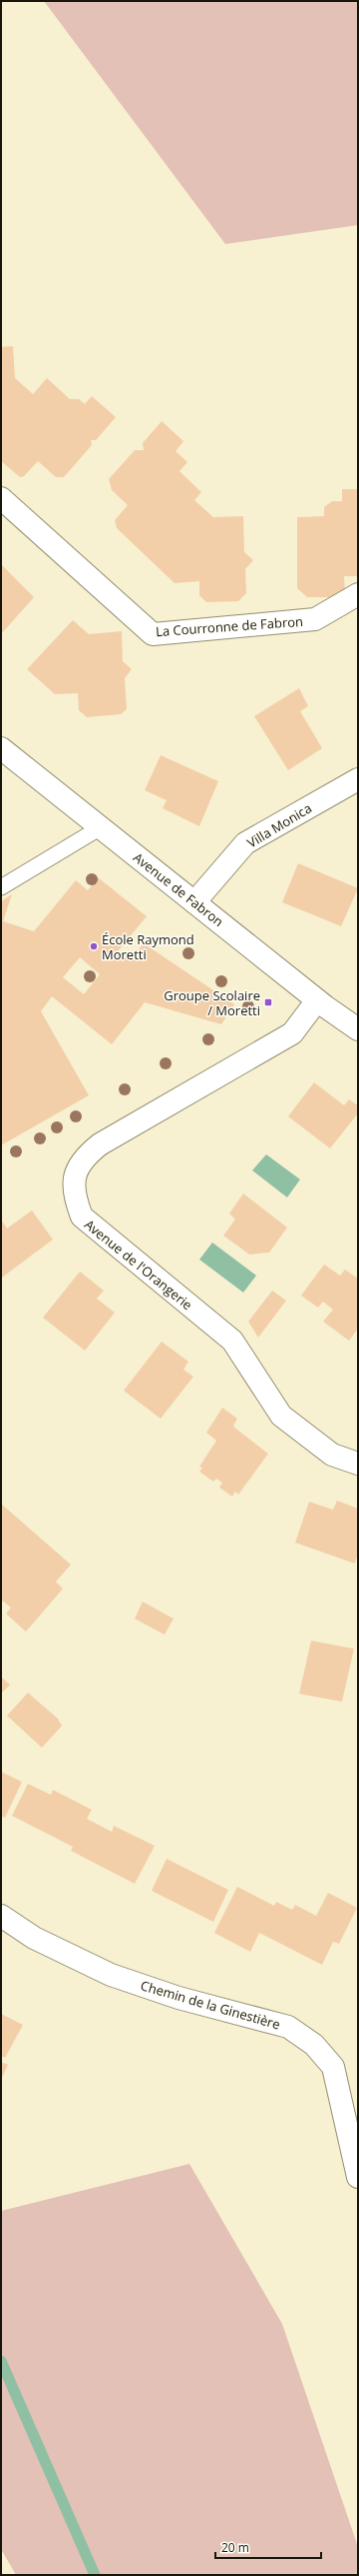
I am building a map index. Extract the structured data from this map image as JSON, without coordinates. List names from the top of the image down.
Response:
{
  "streets": {
    "street": [
      "La Courronne de Fabron",
      "Villa Monica",
      "Avenue de Fabron",
      "Avenue de l'Orangerie",
      "Chemin de la Ginestière"
    ]
  },
  "crossings": [
    ["Villa Monica", "Avenue de Fabron"],
    ["Avenue de Fabron", "Avenue de l'Orangerie"]
  ],
  "places": {
    "other": ["École Raymond Moretti"],
    "transit": ["Groupe Scolaire / Moretti"]
  },
  "scale_bar": "20 m"
}
